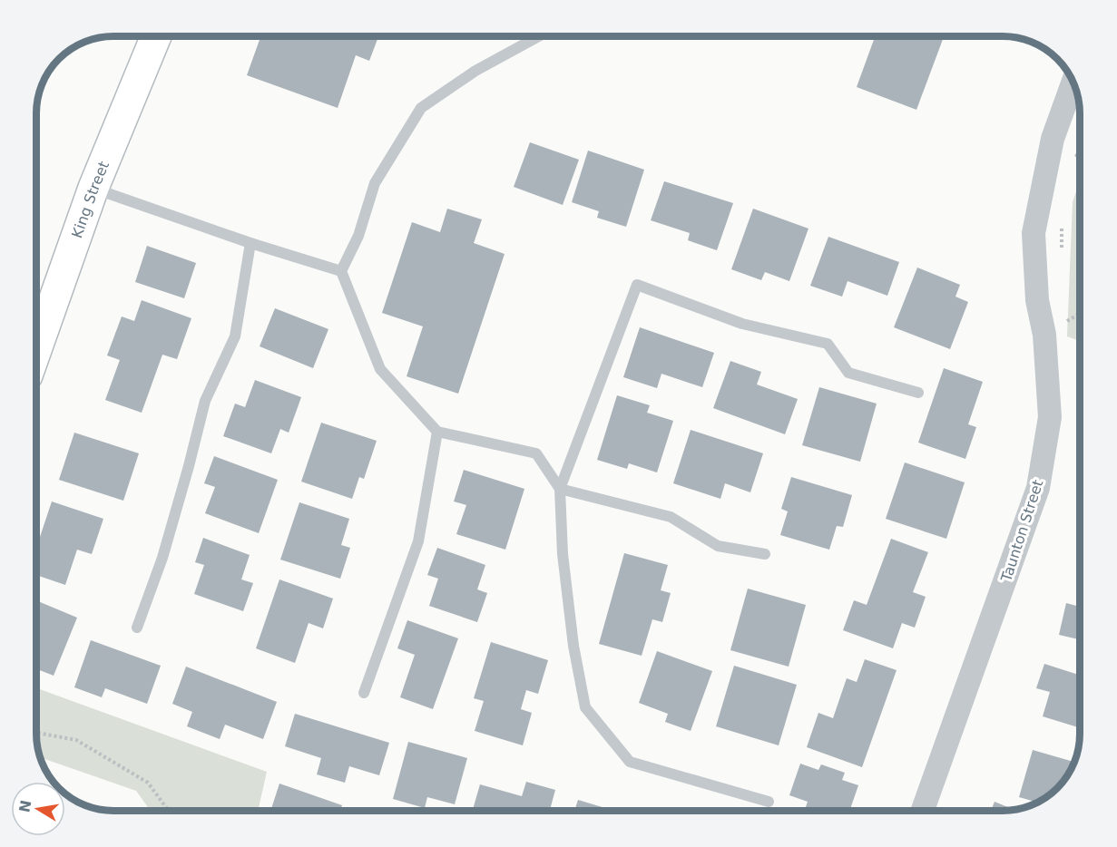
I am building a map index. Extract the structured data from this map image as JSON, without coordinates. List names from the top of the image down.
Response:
{
  "streets": {
    "main road": ["King Street"],
    "street": ["Taunton Street"]
  },
  "north": "left"
}
